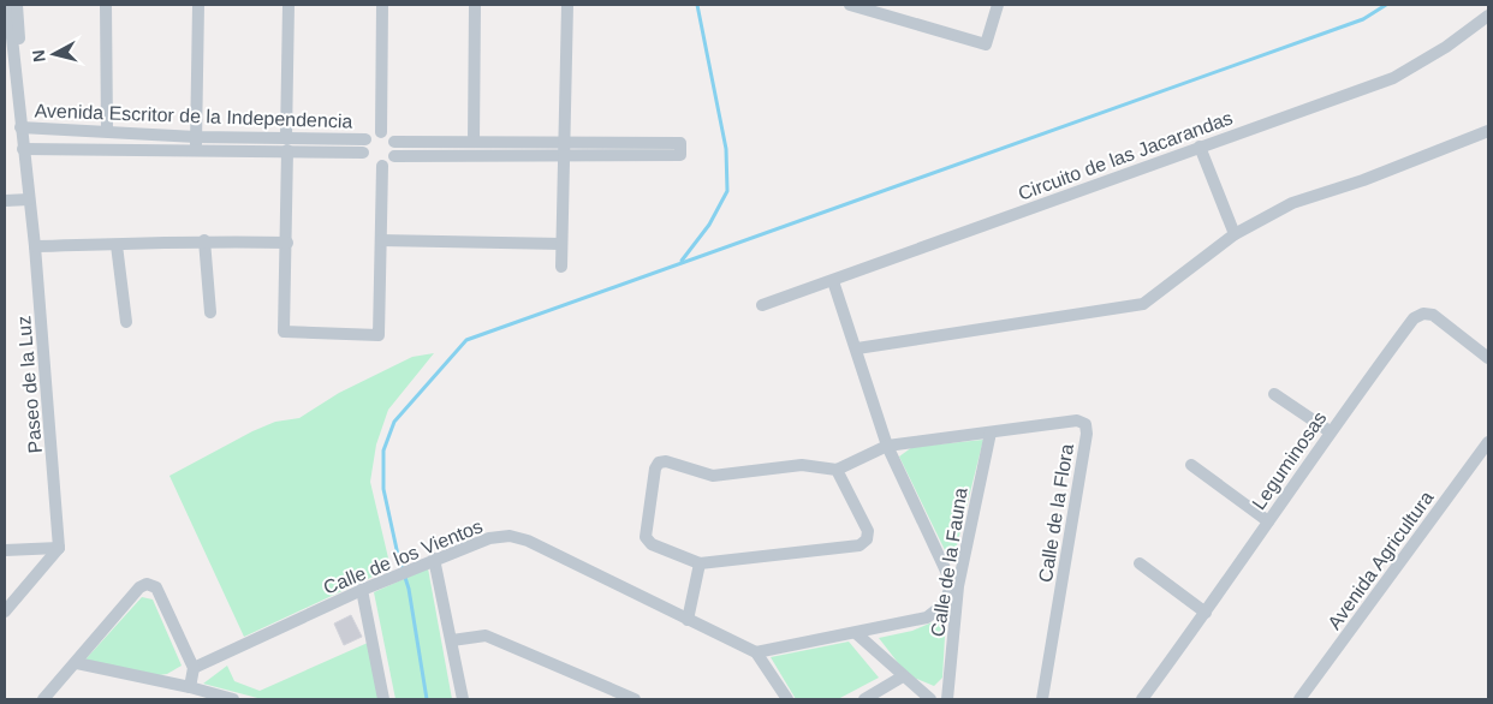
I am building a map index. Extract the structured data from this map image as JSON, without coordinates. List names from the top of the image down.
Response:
{
  "streets": {
    "street": [
      "Avenida Escritor de la Independencia",
      "Circuito de las Jacarandas",
      "Paseo de la Luz",
      "Leguminosas",
      "Calle de la Flora",
      "Calle de los Vientos",
      "Avenida Agricultura",
      "Calle de la Fauna"
    ]
  },
  "crossings": [
    ["Avenida Escritor de la Independencia", "Paseo de la Luz"],
    ["Calle de la Flora", "Calle de la Fauna"]
  ],
  "north": "left"
}
